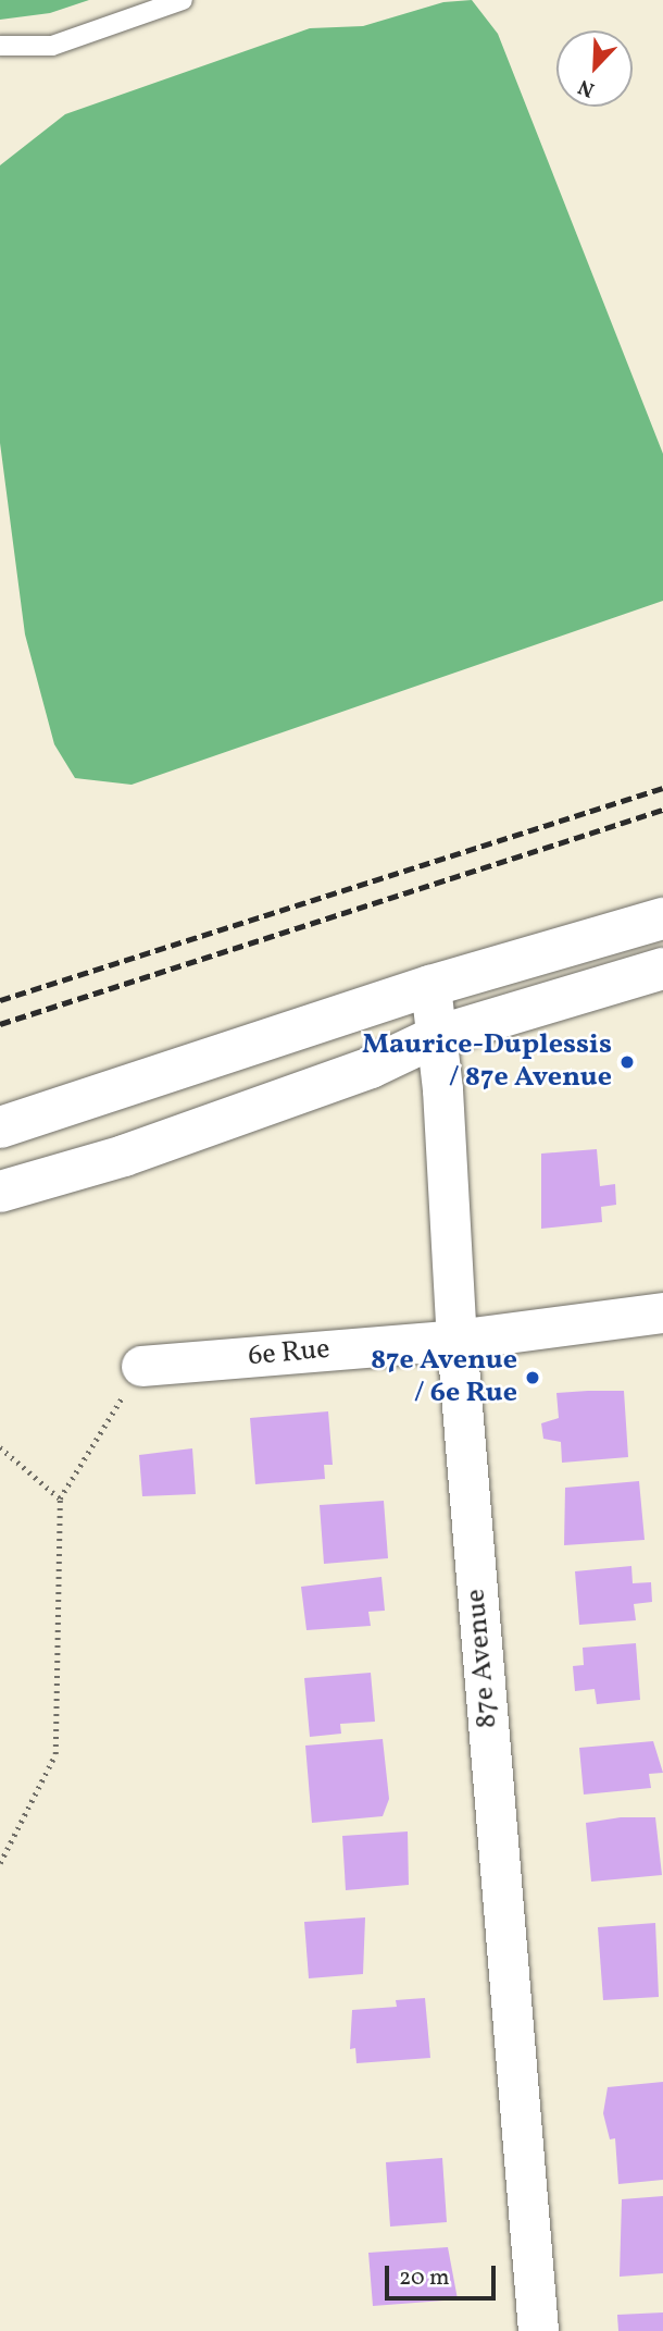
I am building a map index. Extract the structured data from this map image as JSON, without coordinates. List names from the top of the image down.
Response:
{
  "streets": {
    "street": ["6e Rue", "87e Avenue"]
  },
  "crossings": [
    ["6e Rue", "87e Avenue"]
  ],
  "places": ["Maurice-Duplessis / 87e Avenue", "87e Avenue / 6e Rue"],
  "scale_bar": "20 m",
  "north": "bottom left"
}
